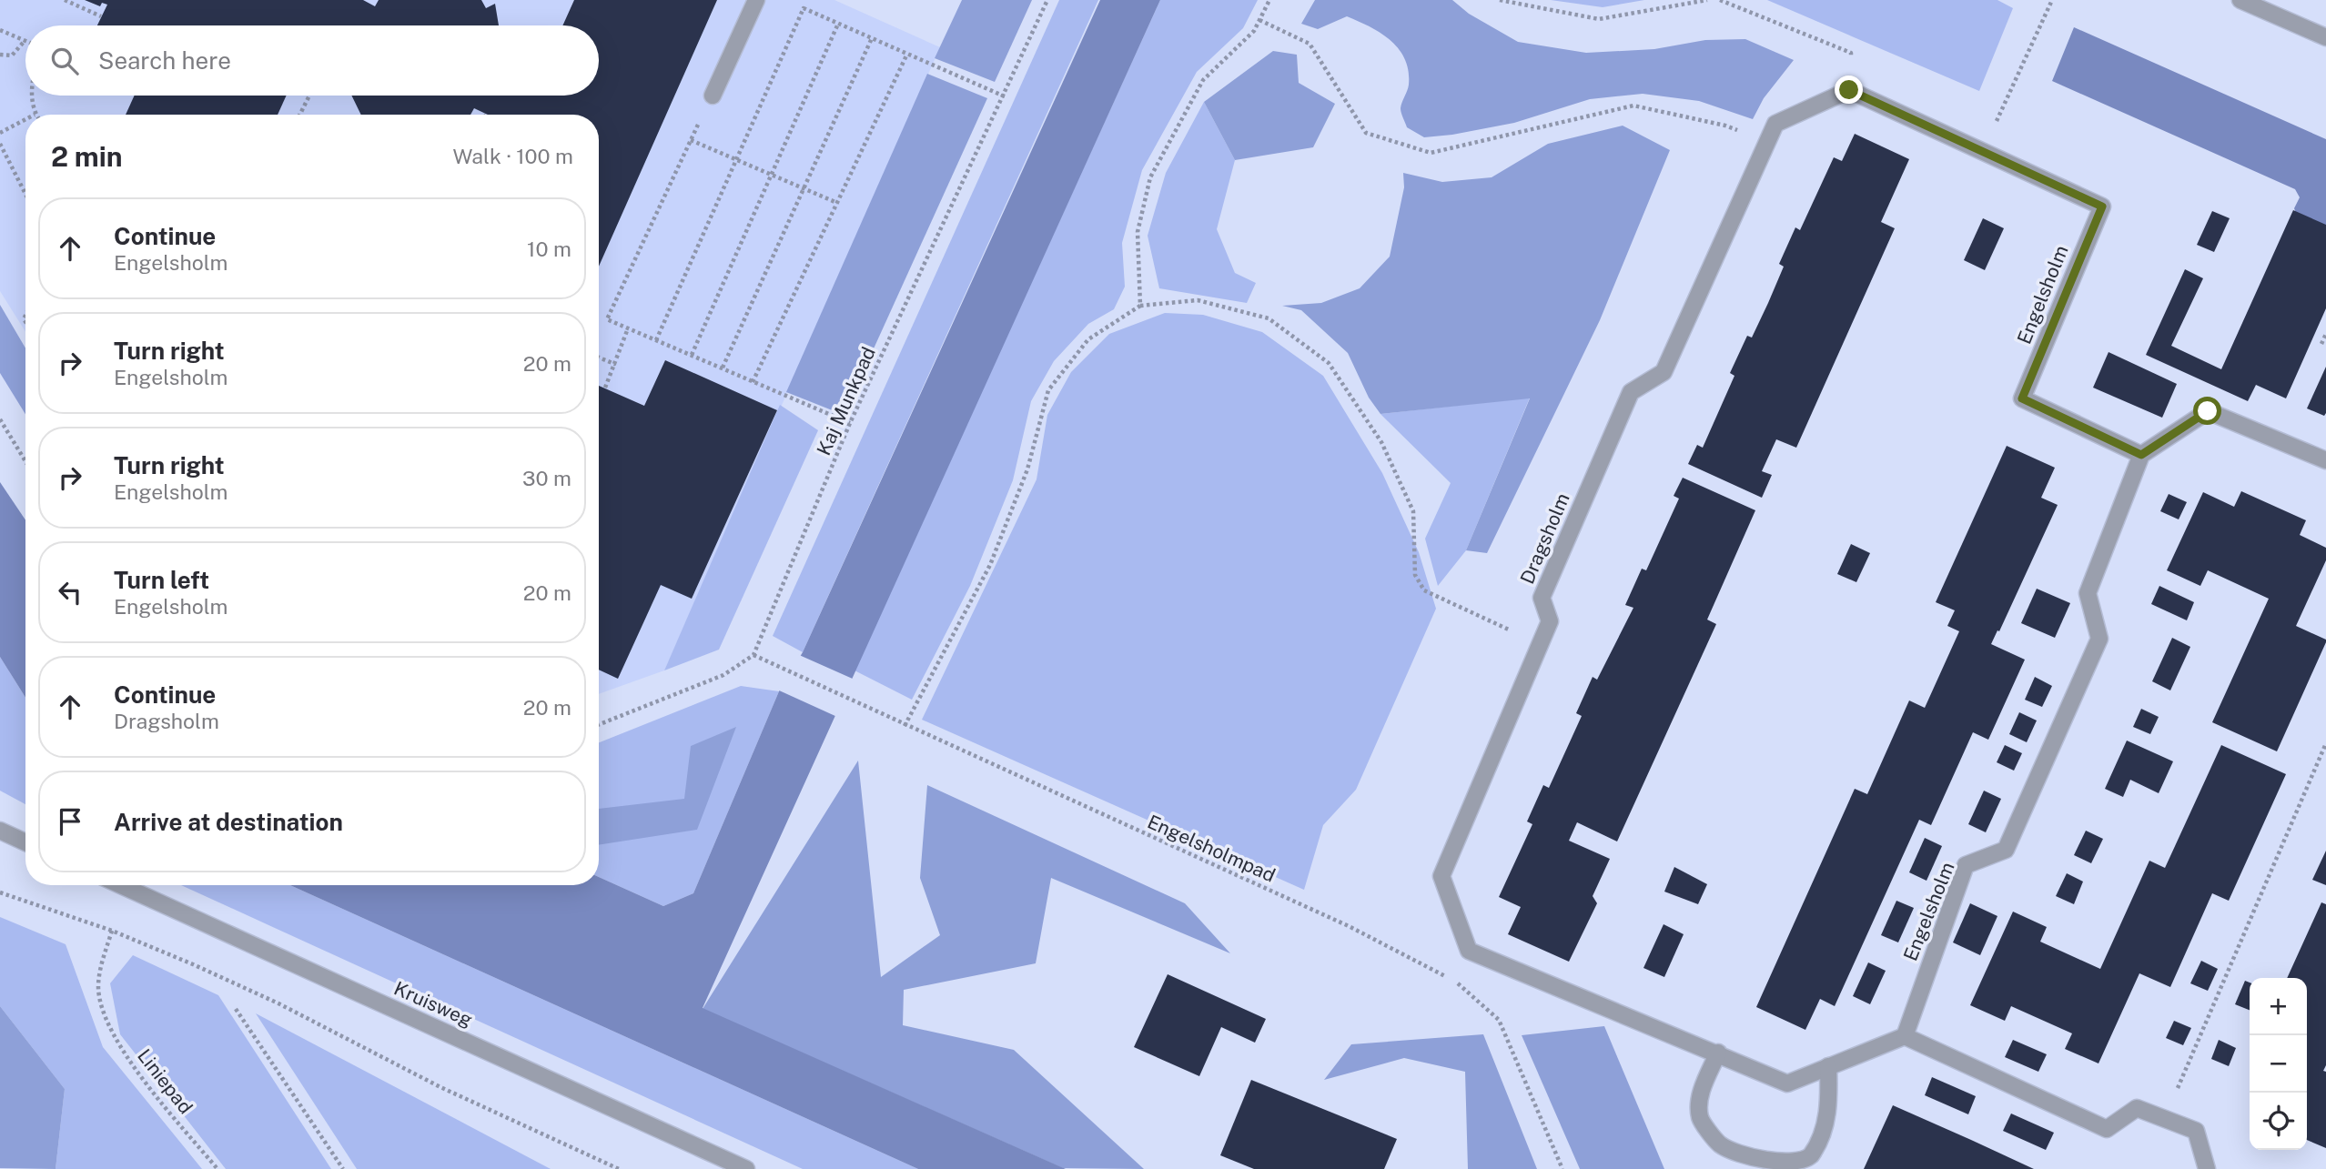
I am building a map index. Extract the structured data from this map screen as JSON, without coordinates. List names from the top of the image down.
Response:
{
  "streets": {
    "street": ["Engelsholm", "Dragsholm", "Kruisweg"],
    "path": ["Kaj Munkpad", "Engelsholmpad", "Liniepad"]
  },
  "crossings": [
    ["Engelsholm", "Dragsholm"],
    ["Kaj Munkpad", "Engelsholmpad"]
  ],
  "page": {
    "search": "Search here",
    "heading": ["2 min", "Walk · 100 m"],
    "list": [
      ["Continue", "Engelsholm", "10 m"],
      ["Turn right", "Engelsholm", "20 m"],
      ["Turn right", "Engelsholm", "30 m"],
      ["Turn left", "Engelsholm", "20 m"],
      ["Continue", "Dragsholm", "20 m"],
      "Arrive at destination"
    ],
    "map_buttons": ["+", "−"]
  }
}
